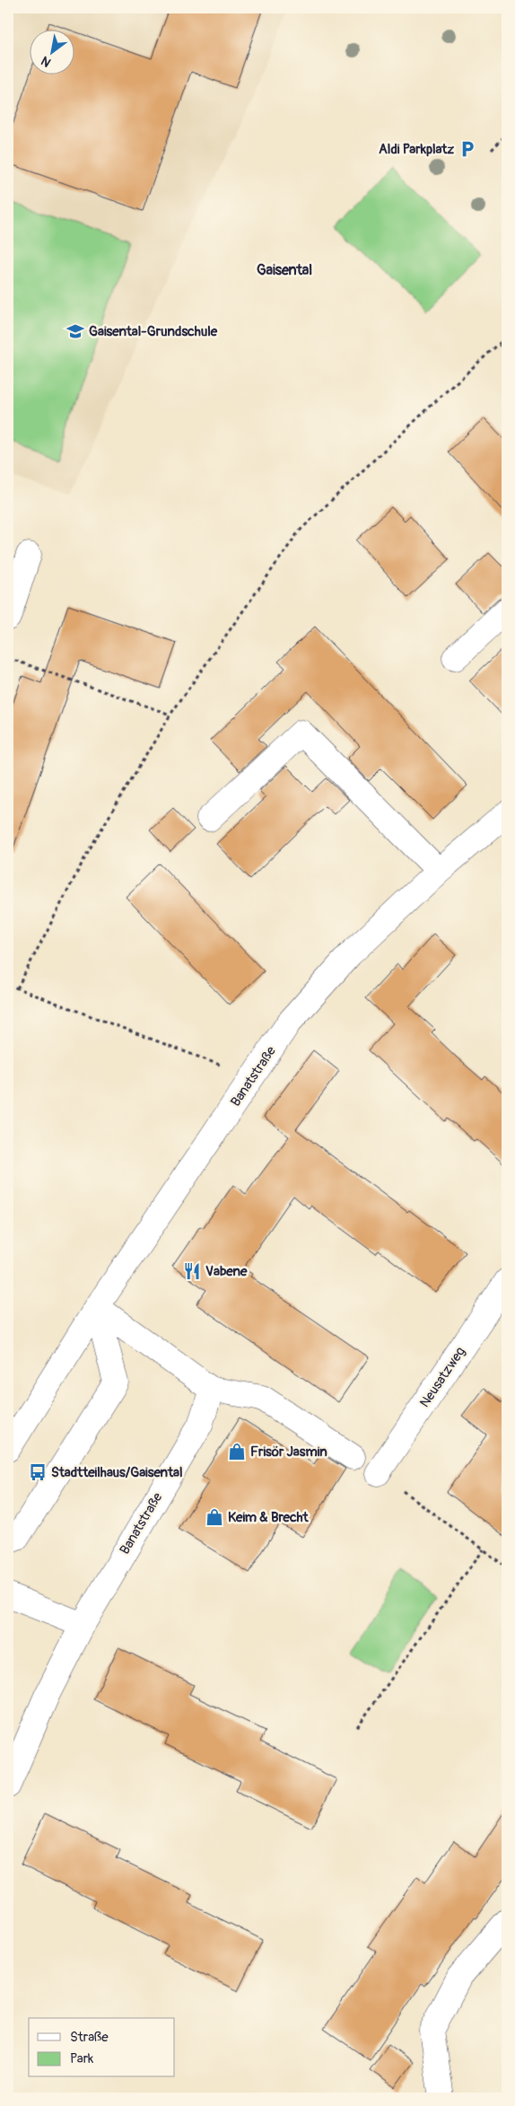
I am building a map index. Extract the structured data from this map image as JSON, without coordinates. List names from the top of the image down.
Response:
{
  "streets": {
    "street": ["Banatstraße", "Neusatzweg"]
  },
  "districts": ["Gaisental"],
  "places": {
    "parking": ["Aldi Parkplatz"],
    "school or university": ["Gaisental-Grundschule"],
    "restaurant": ["Vabene"],
    "shop": ["Frisör Jasmin", "Keim & Brecht"],
    "bus stop": ["Stadtteilhaus/Gaisental"]
  },
  "legend": ["Straße", "Park"],
  "north": "bottom left"
}
